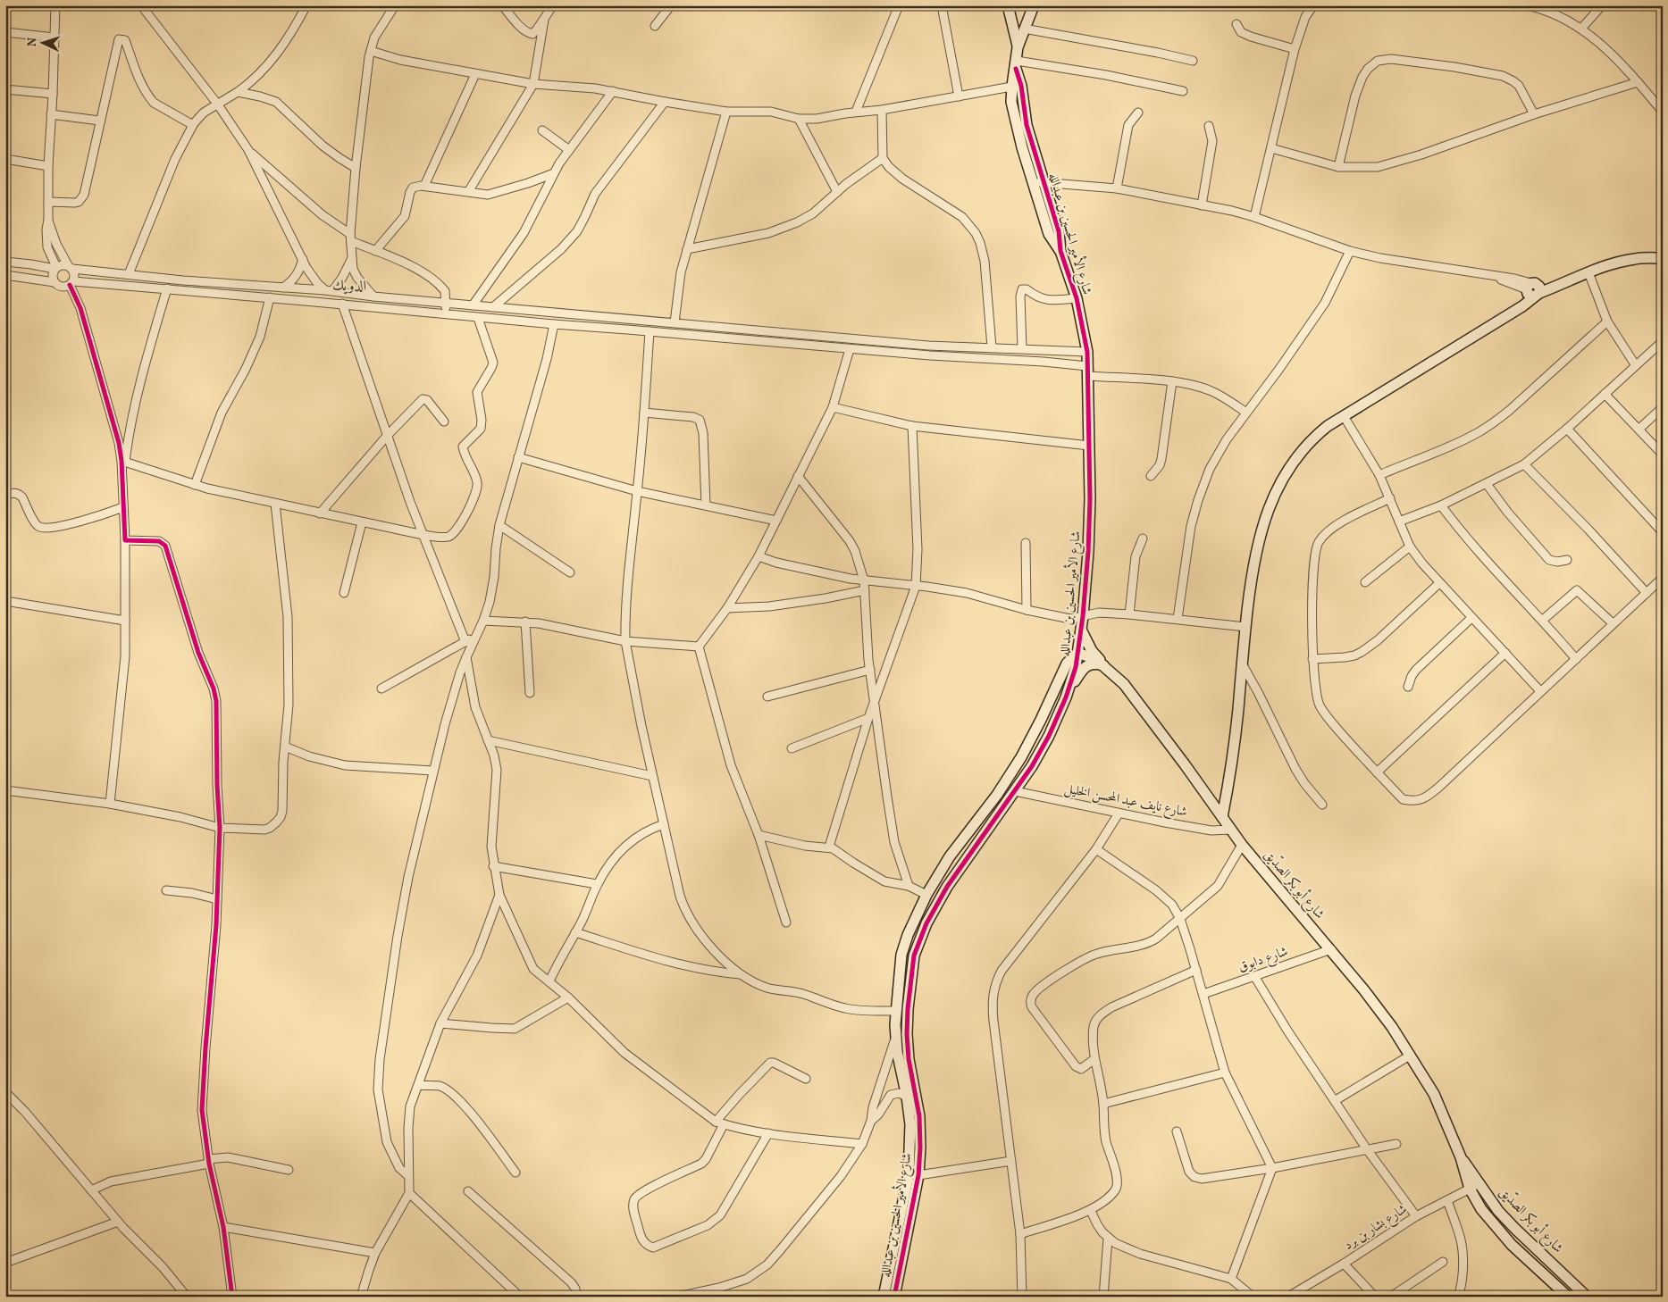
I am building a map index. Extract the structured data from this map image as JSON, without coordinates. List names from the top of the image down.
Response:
{
  "streets": {
    "street": [
      "شارع الأمير الحسين بن عبدالله",
      "شارع نايف عبد المحسن الخليل",
      "شارع أبو بكر الصدّيق",
      "شارع دابوق",
      "شارع بشار بن برد"
    ]
  },
  "crossings": [
    ["شارع الأمير الحسين بن عبدالله", "شارع نايف عبد المحسن الخليل"],
    ["شارع الأمير الحسين بن عبدالله", "شارع أبو بكر الصدّيق"],
    ["شارع نايف عبد المحسن الخليل", "شارع أبو بكر الصدّيق"],
    ["شارع أبو بكر الصدّيق", "شارع دابوق"],
    ["شارع أبو بكر الصدّيق", "شارع بشار بن برد"]
  ],
  "districts": ["الدويك"],
  "north": "left"
}
